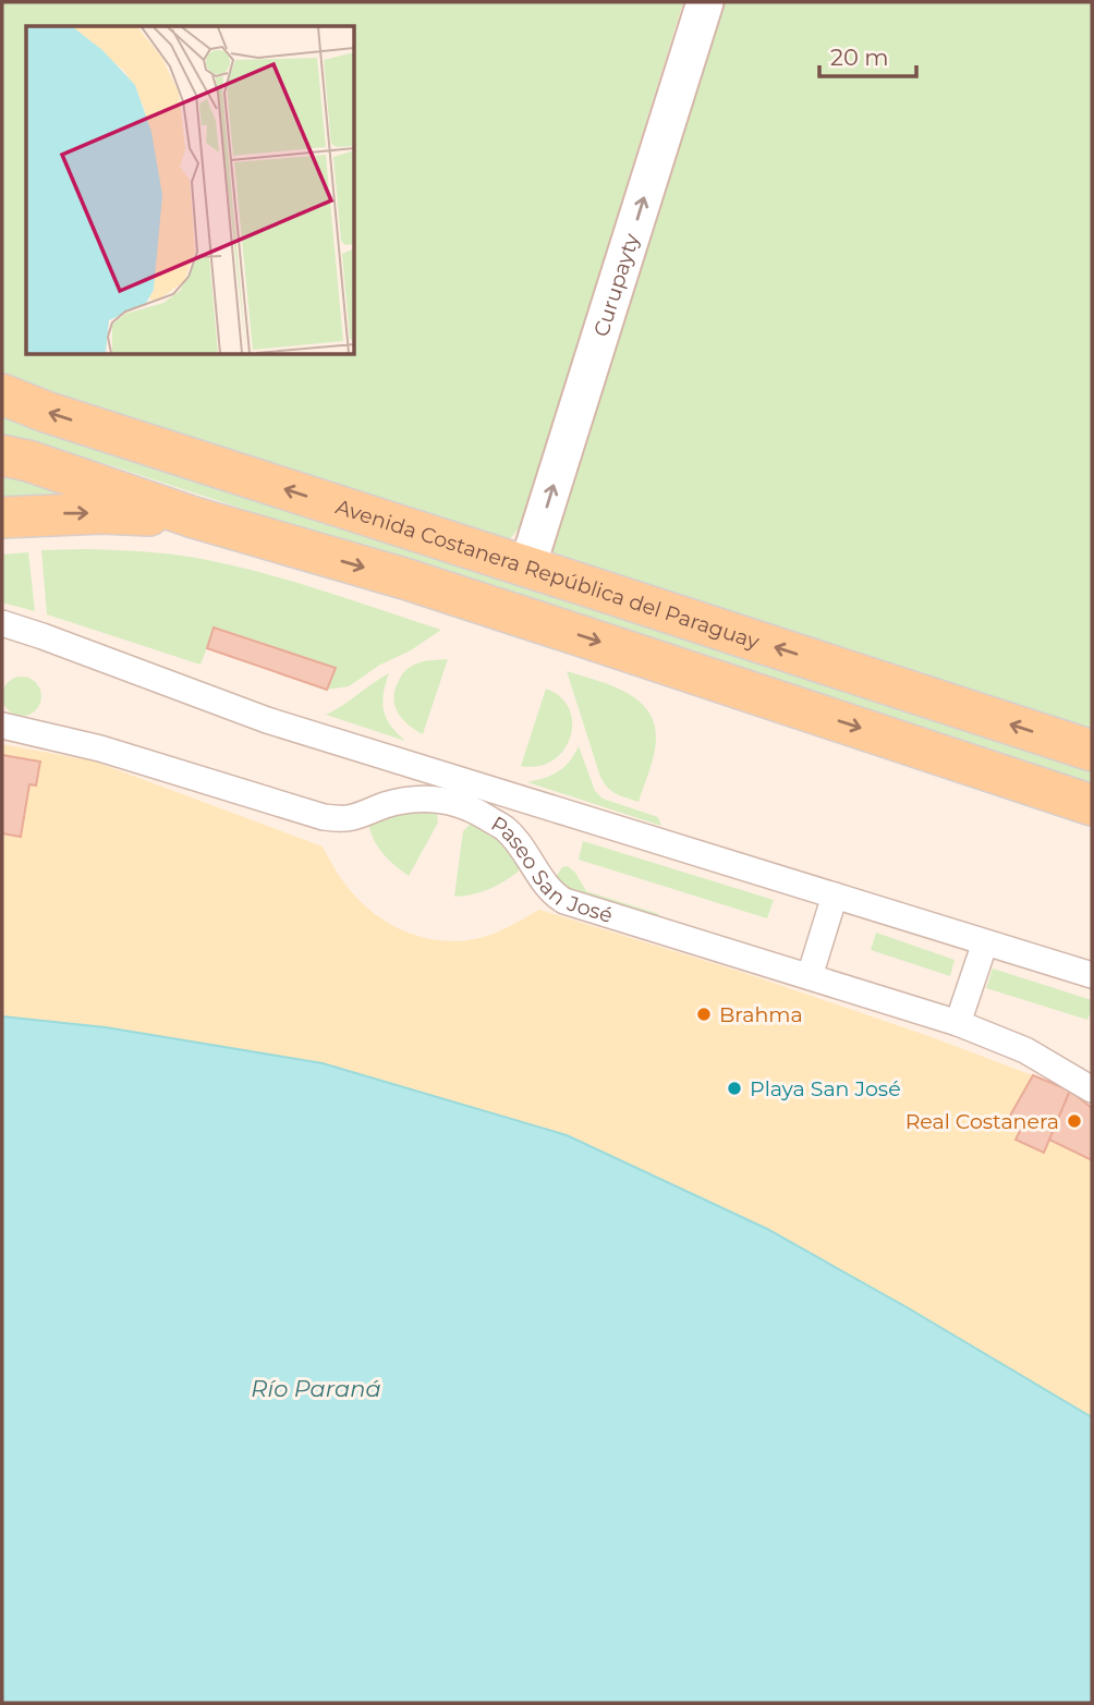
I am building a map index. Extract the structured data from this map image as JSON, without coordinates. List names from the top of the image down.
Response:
{
  "streets": {
    "main road": ["Avenida Costanera República del Paraguay"],
    "street": ["Curupayty", "Paseo San José"]
  },
  "crossings": [
    ["Curupayty", "Avenida Costanera República del Paraguay"]
  ],
  "one_way": ["Curupayty"],
  "water": ["Río Paraná"],
  "places": ["Brahma", "Playa San José", "Real Costanera"],
  "scale_bar": "20 m"
}
